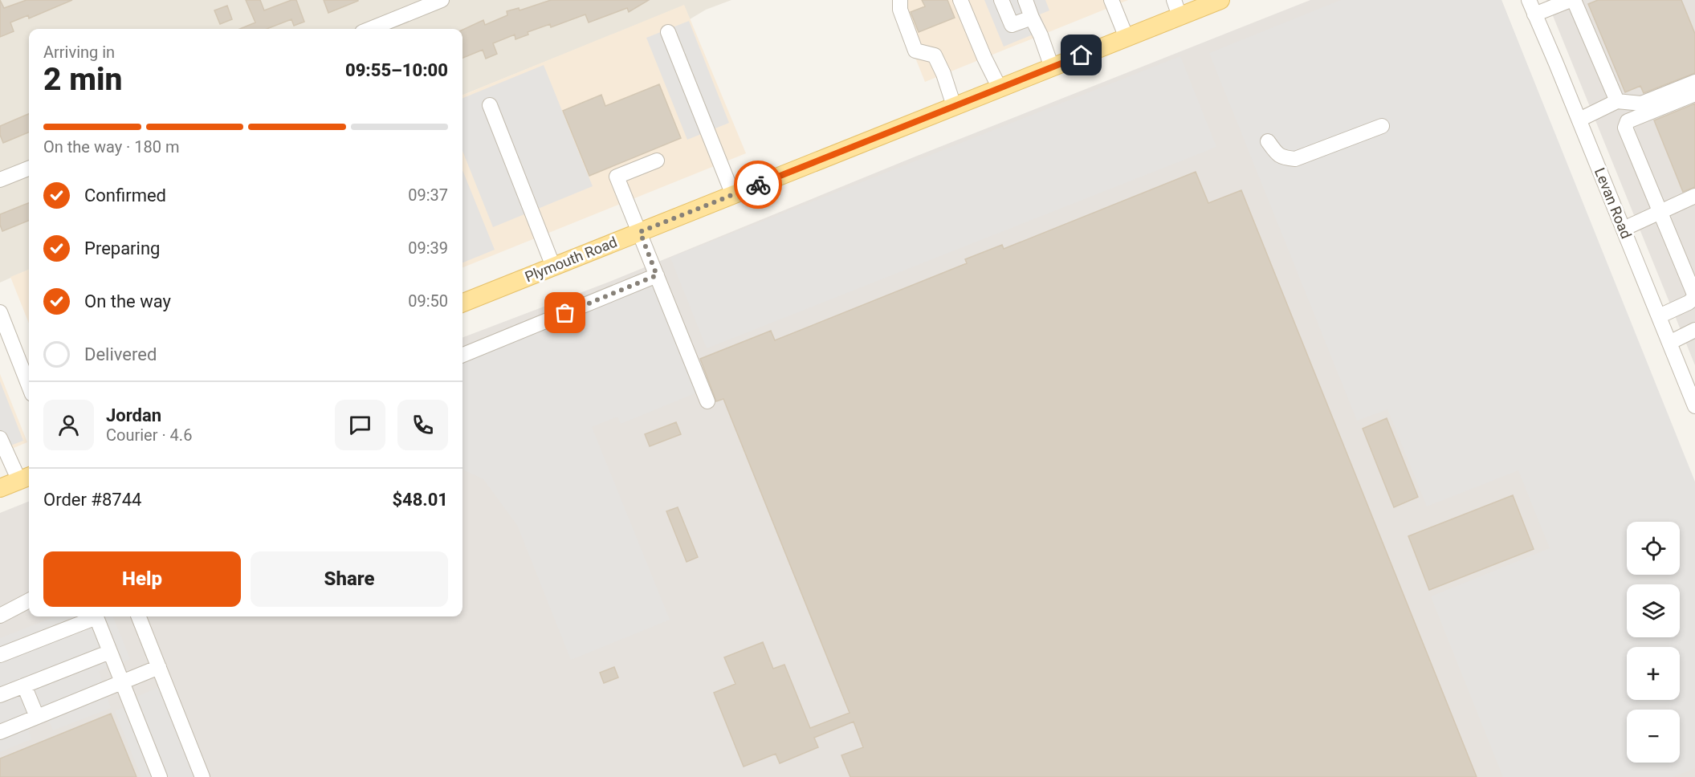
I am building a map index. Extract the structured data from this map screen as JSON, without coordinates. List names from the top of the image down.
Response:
{
  "streets": {
    "main road": ["Plymouth Road"],
    "street": ["Levan Road"]
  },
  "page": {
    "heading": ["2 min", "Arriving in", "09:55–10:00"],
    "panel": [
      "Jordan",
      "Courier · 4.6",
      "Order #8744",
      "$48.01"
    ],
    "bar": "On the way · 180 m",
    "list": [
      ["Confirmed", "09:37"],
      ["Preparing", "09:39"],
      ["On the way", "09:50"],
      "Delivered"
    ],
    "map_buttons": ["+", "−"],
    "buttons": ["Help", "Share"]
  }
}
